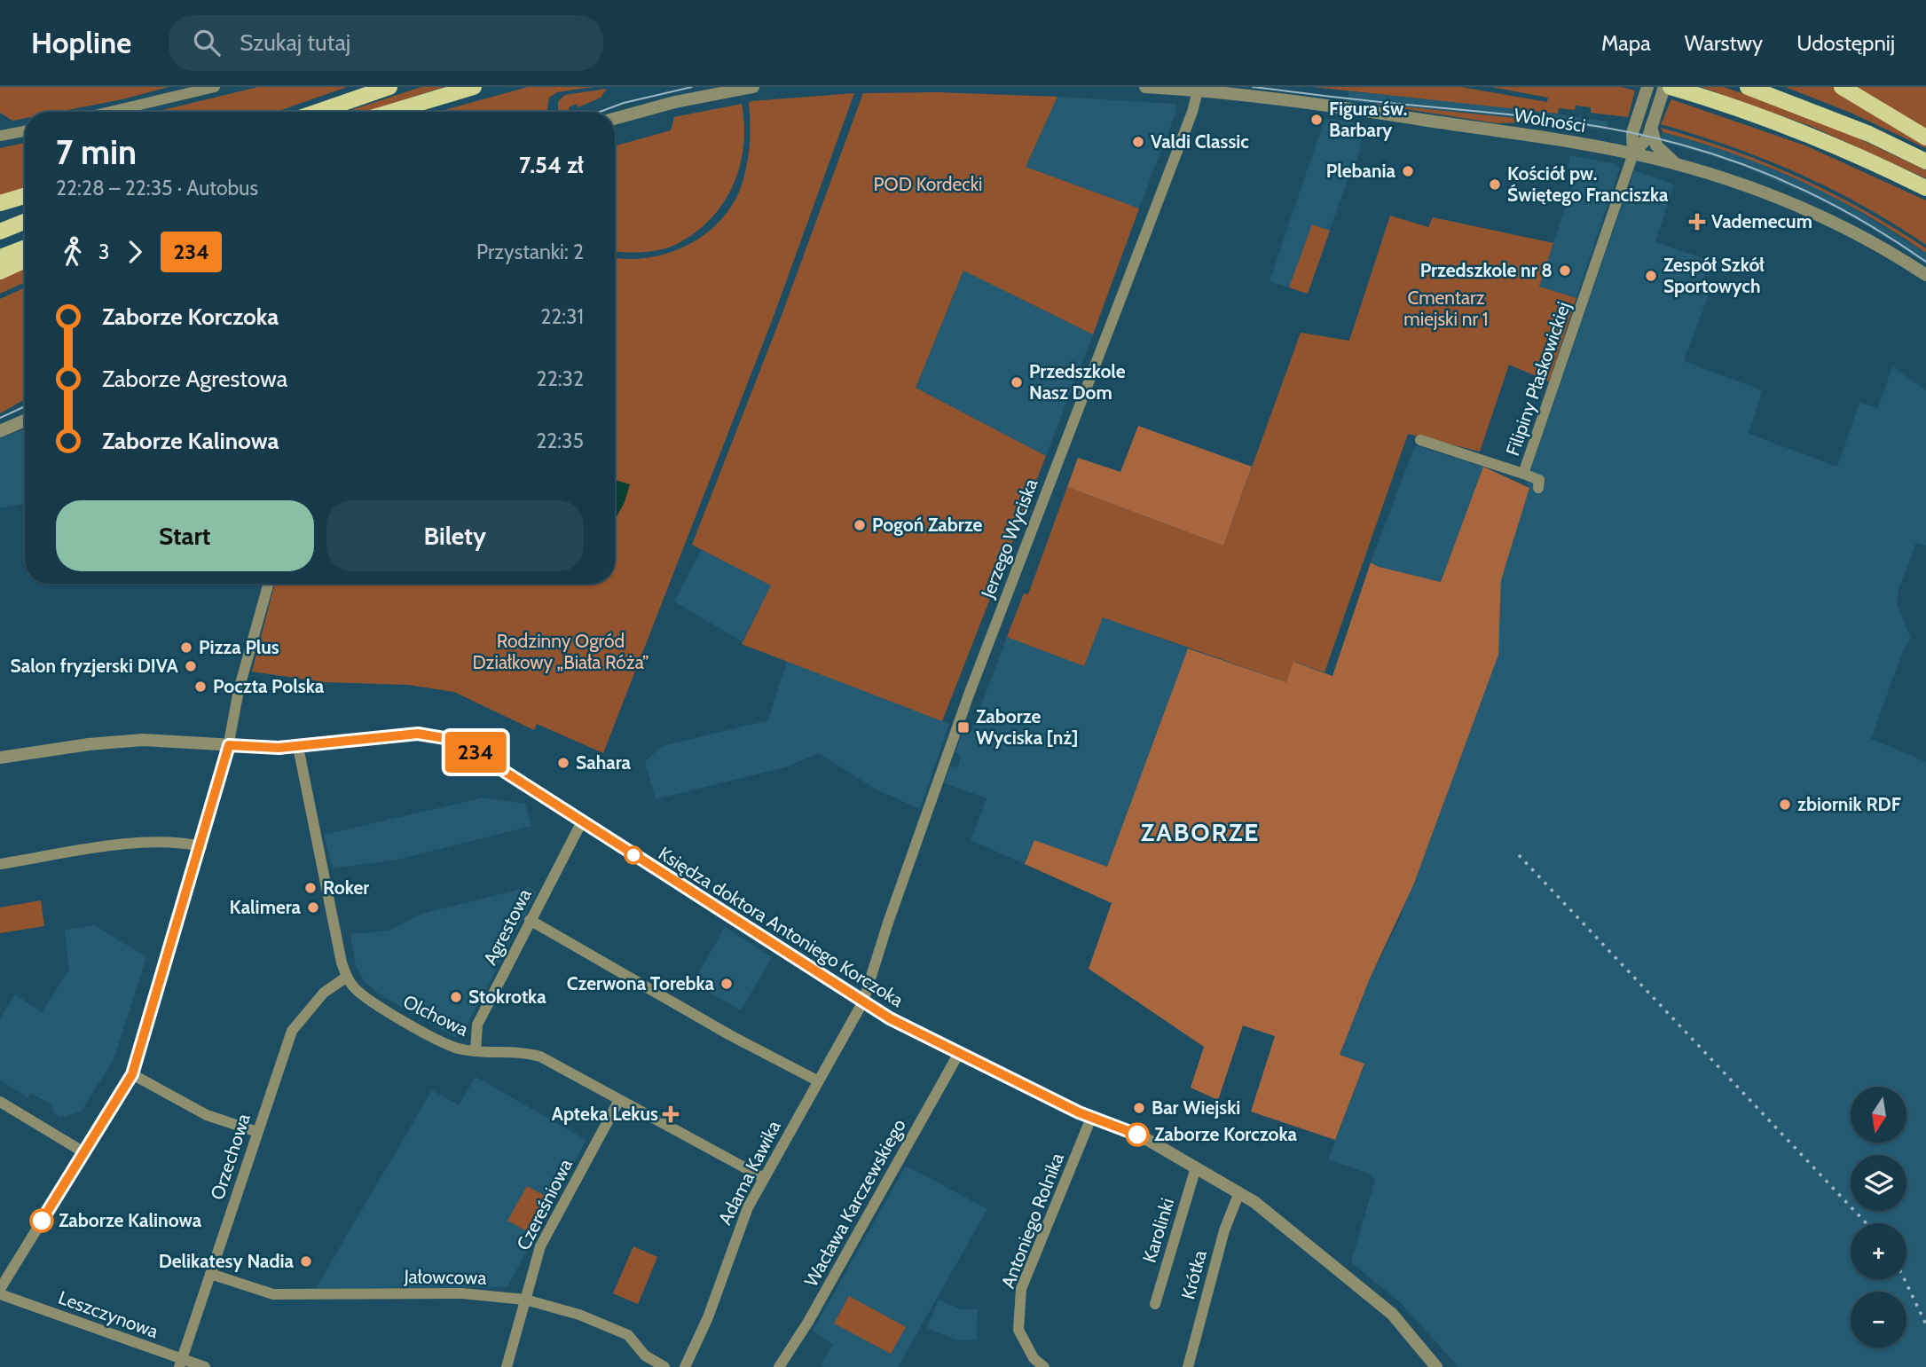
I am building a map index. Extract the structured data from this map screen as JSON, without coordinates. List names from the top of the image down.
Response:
{
  "streets": {
    "street": [
      "Wolności",
      "Filipiny Płaskowickiej",
      "Jerzego Wyciska",
      "Agrestowa",
      "Księdza doktora Antoniego Korczoka",
      "Olchowa",
      "Orzechowa",
      "Adama Kawika",
      "Wacława Karczewskiego",
      "Czereśniowa",
      "Antoniego Rolnika",
      "Karolinki",
      "Krótka",
      "Jałowcowa",
      "Leszczynowa"
    ]
  },
  "crossings": [
    ["Wolności", "Filipiny Płaskowickiej"],
    ["Wolności", "Jerzego Wyciska"],
    ["Jerzego Wyciska", "Księdza doktora Antoniego Korczoka"],
    ["Jerzego Wyciska", "Adama Kawika"],
    ["Agrestowa", "Księdza doktora Antoniego Korczoka"],
    ["Agrestowa", "Olchowa"],
    ["Księdza doktora Antoniego Korczoka", "Olchowa"],
    ["Księdza doktora Antoniego Korczoka", "Adama Kawika"],
    ["Księdza doktora Antoniego Korczoka", "Wacława Karczewskiego"],
    ["Księdza doktora Antoniego Korczoka", "Antoniego Rolnika"],
    ["Księdza doktora Antoniego Korczoka", "Karolinki"],
    ["Księdza doktora Antoniego Korczoka", "Krótka"],
    ["Olchowa", "Orzechowa"],
    ["Olchowa", "Adama Kawika"],
    ["Olchowa", "Czereśniowa"],
    ["Orzechowa", "Jałowcowa"],
    ["Orzechowa", "Leszczynowa"],
    ["Czereśniowa", "Jałowcowa"]
  ],
  "districts": ["ZABORZE"],
  "parks": ["POD Kordecki", "Cmentarz miejski nr 1", "Rodzinny Ogród Działkowy „Biała Róża”"],
  "places": {
    "other": [
      "Figura św. Barbary",
      "Valdi Classic",
      "Plebania",
      "Kościół pw. Świętego Franciszka",
      "Przedszkole nr 8",
      "Zespół Szkół Sportowych",
      "Przedszkole Nasz Dom",
      "Pogoń Zabrze",
      "Pizza Plus",
      "Salon fryzjerski DIVA",
      "Poczta Polska",
      "Sahara",
      "zbiornik RDF",
      "Roker",
      "Kalimera",
      "Czerwona Torebka",
      "Stokrotka",
      "Bar Wiejski",
      "Zaborze Korczoka",
      "Zaborze Kalinowa",
      "Delikatesy Nadia"
    ],
    "health": ["Vademecum", "Apteka Lekus"],
    "transit": ["Zaborze Wyciska [nż]"]
  },
  "lines": ["bus line 234"],
  "north": "bottom",
  "page": {
    "header": "Hopline",
    "search": "Szukaj tutaj",
    "nav": ["Mapa", "Warstwy", "Udostępnij"],
    "on_map": "234",
    "heading": ["7 min", "22:28 – 22:35 · Autobus", "7.54 zł"],
    "legs": ["3", "234", "Przystanki: 2"],
    "list": [
      {
        "name": "Zaborze Korczoka",
        "value": "22:31"
      },
      {
        "name": "Zaborze Agrestowa",
        "value": "22:32"
      },
      {
        "name": "Zaborze Kalinowa",
        "value": "22:35"
      }
    ],
    "buttons": ["Start", "Bilety"],
    "map_buttons": ["+", "−"]
  }
}
